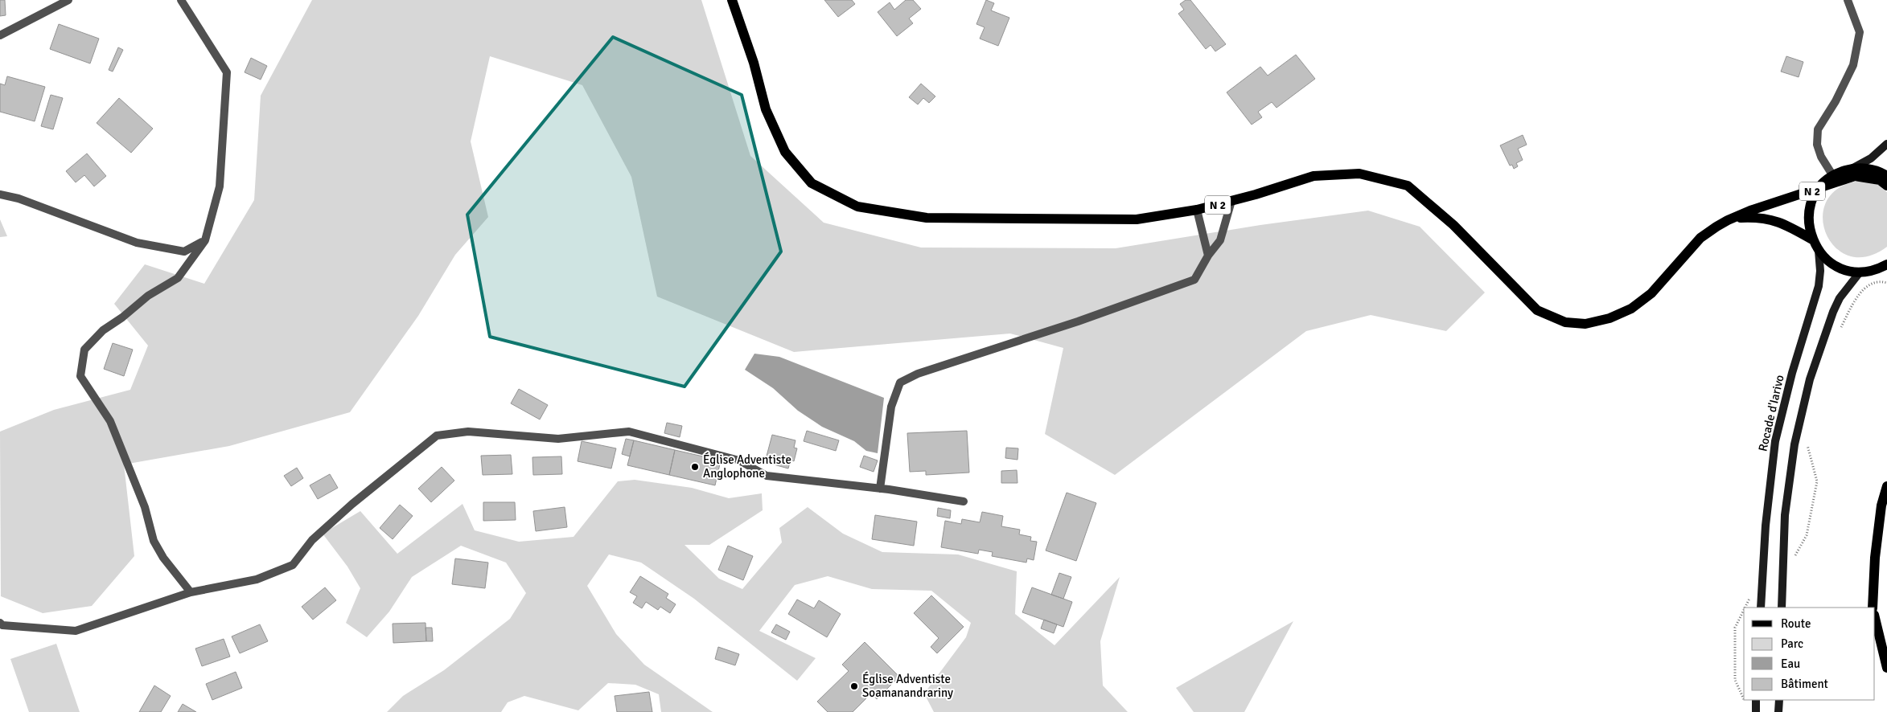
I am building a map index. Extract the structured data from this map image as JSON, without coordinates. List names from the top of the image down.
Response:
{
  "streets": {
    "main road": ["N 2", "Rocade d'Iarivo"]
  },
  "places": ["Église Adventiste Anglophone", "Église Adventiste Soamanandrariny"],
  "legend": [
    "Route",
    "Parc",
    "Eau",
    "Bâtiment"
  ]
}
